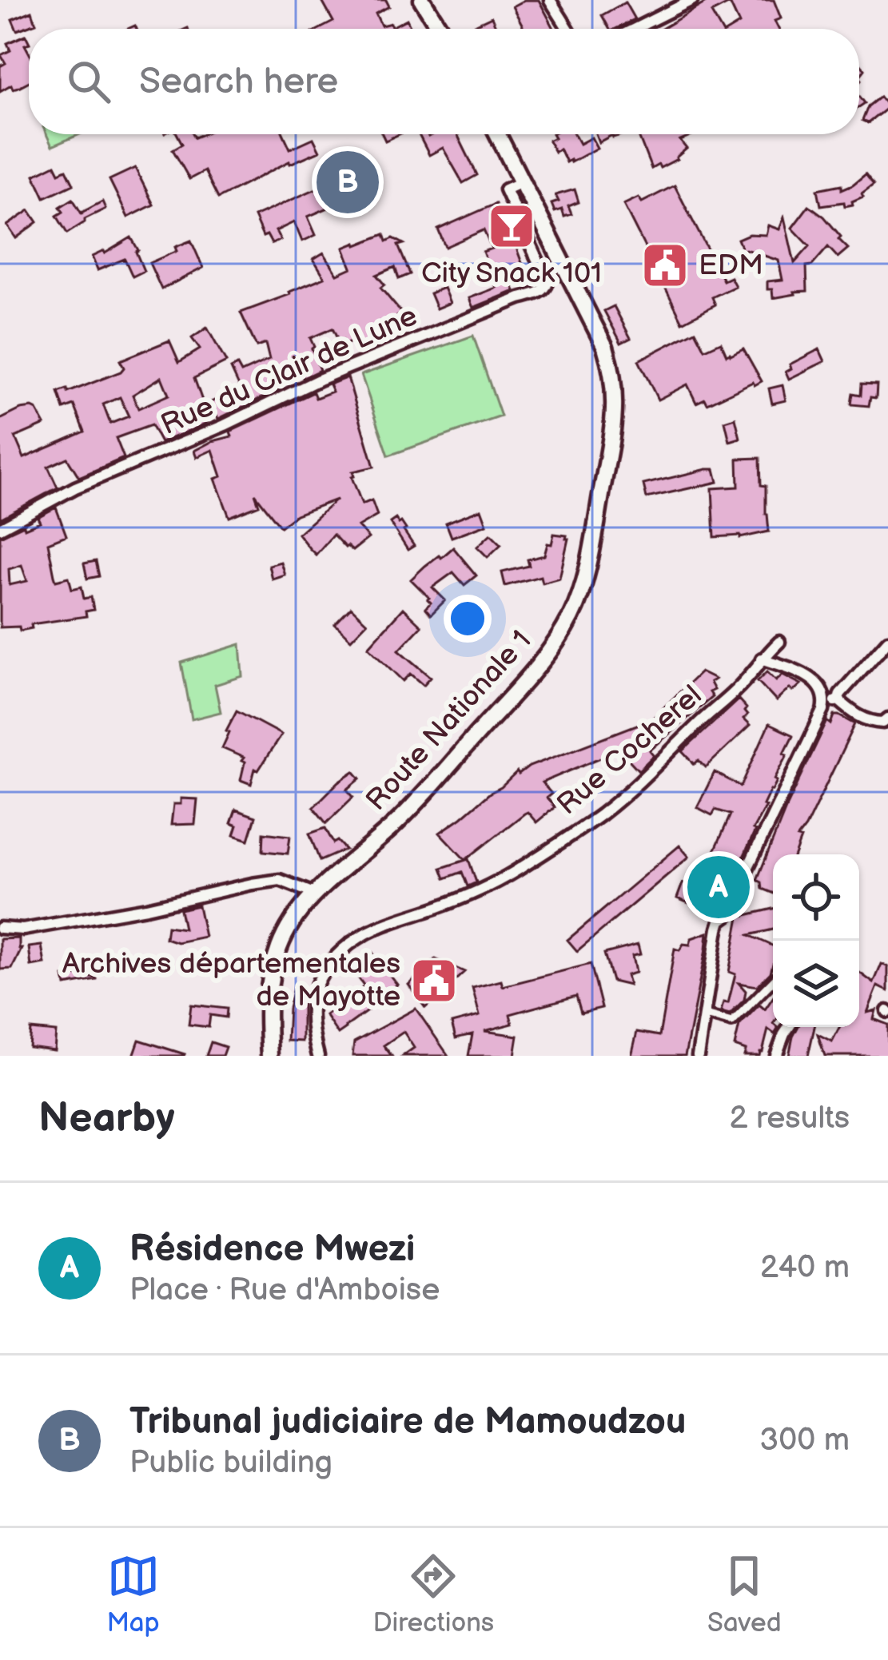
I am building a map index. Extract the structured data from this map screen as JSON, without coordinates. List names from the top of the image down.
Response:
{
  "streets": {
    "main road": ["Route Nationale 1"],
    "street": ["Rue du Clair de Lune", "Rue Cocherel"]
  },
  "crossings": [
    ["Rue du Clair de Lune", "Route Nationale 1"]
  ],
  "places": {
    "bar": ["City Snack 101"],
    "public building": ["EDM", "Archives départementales de Mayotte"]
  },
  "page": {
    "search": "Search here",
    "pins": ["B", "A"],
    "heading": ["Nearby", "2 results"],
    "list": [
      {
        "mark": "A",
        "name": "Résidence Mwezi",
        "note": "Place · Rue d'Amboise",
        "value": "240 m"
      },
      {
        "mark": "B",
        "name": "Tribunal judiciaire de Mamoudzou",
        "note": "Public building",
        "value": "300 m"
      }
    ],
    "nav": ["Map", "Directions", "Saved"]
  }
}
